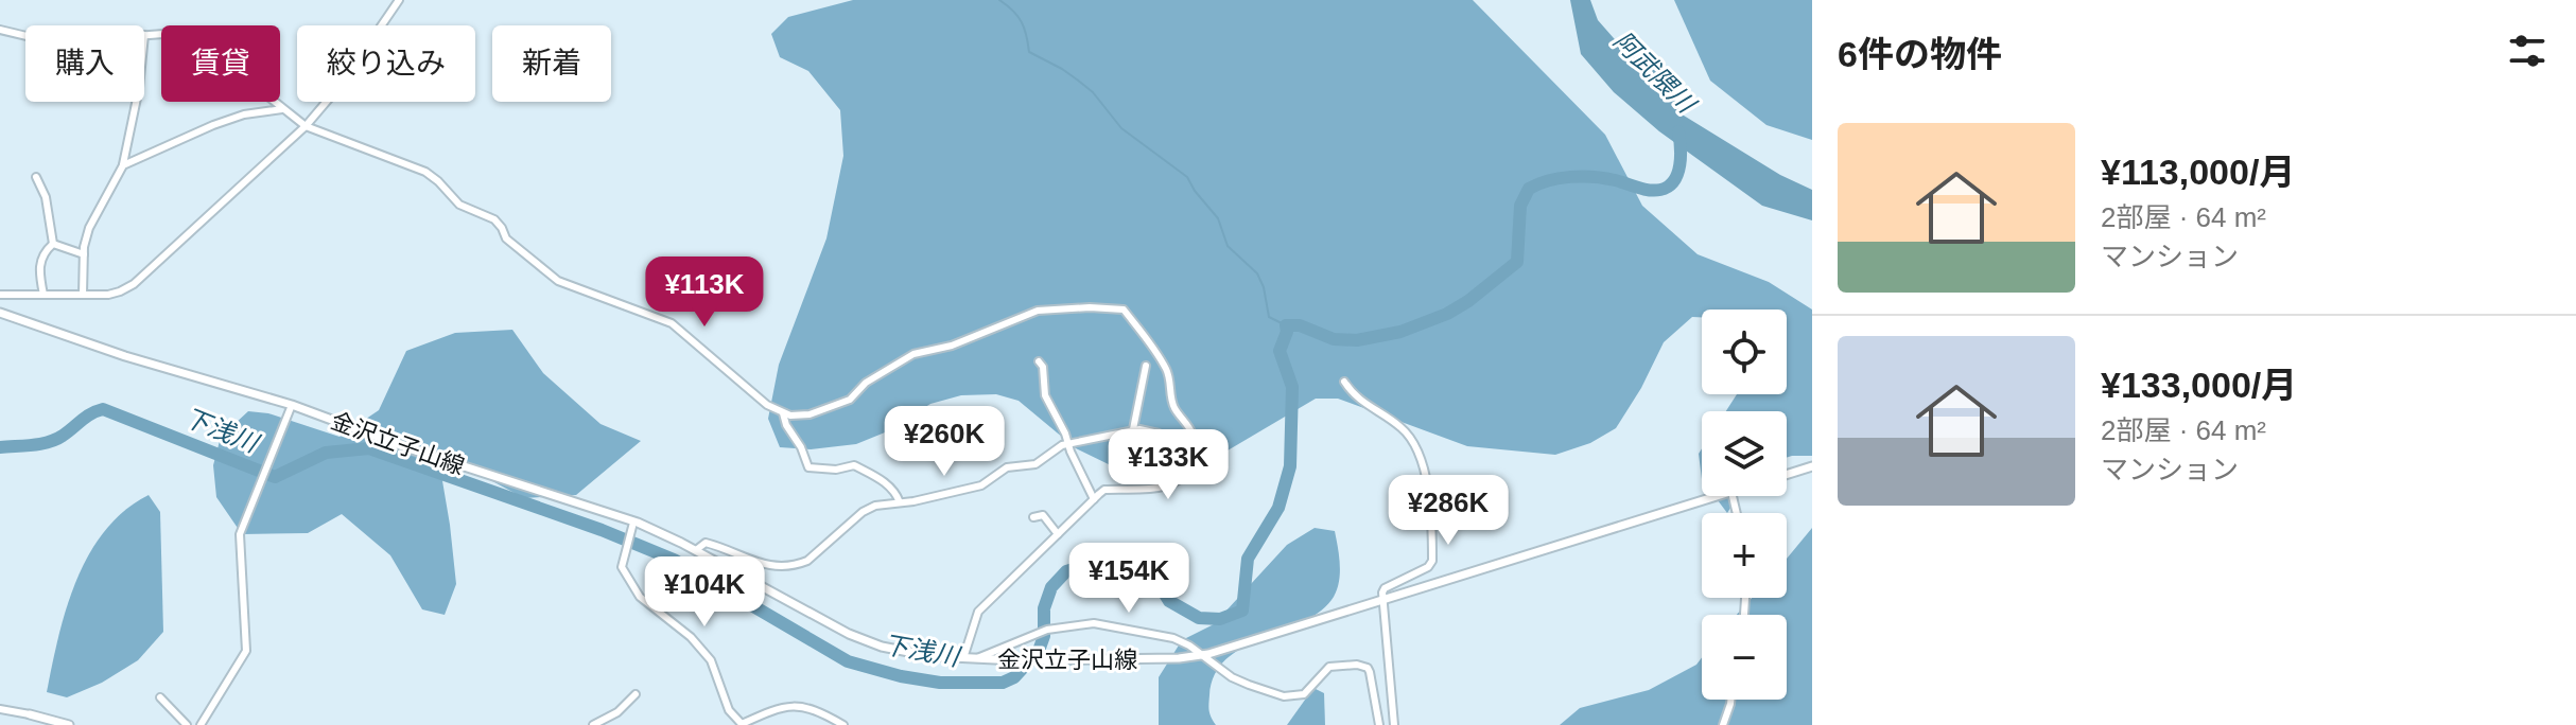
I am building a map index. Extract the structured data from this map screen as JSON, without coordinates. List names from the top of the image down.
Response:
{
  "streets": {
    "street": ["金沢立子山線"]
  },
  "water": ["阿武隈川", "下浅川"],
  "page": {
    "heading": "6件の物件",
    "chip": [
      "購入",
      "賃貸",
      "絞り込み",
      "新着"
    ],
    "list": [
      {
        "name": "¥113,000/月",
        "note": "2部屋 · 64 m² · マンション"
      },
      {
        "name": "¥133,000/月",
        "note": "2部屋 · 64 m² · マンション"
      }
    ],
    "price": [
      "¥113K",
      "¥260K",
      "¥133K",
      "¥286K",
      "¥154K",
      "¥104K"
    ],
    "map_buttons": ["+", "−"]
  }
}
